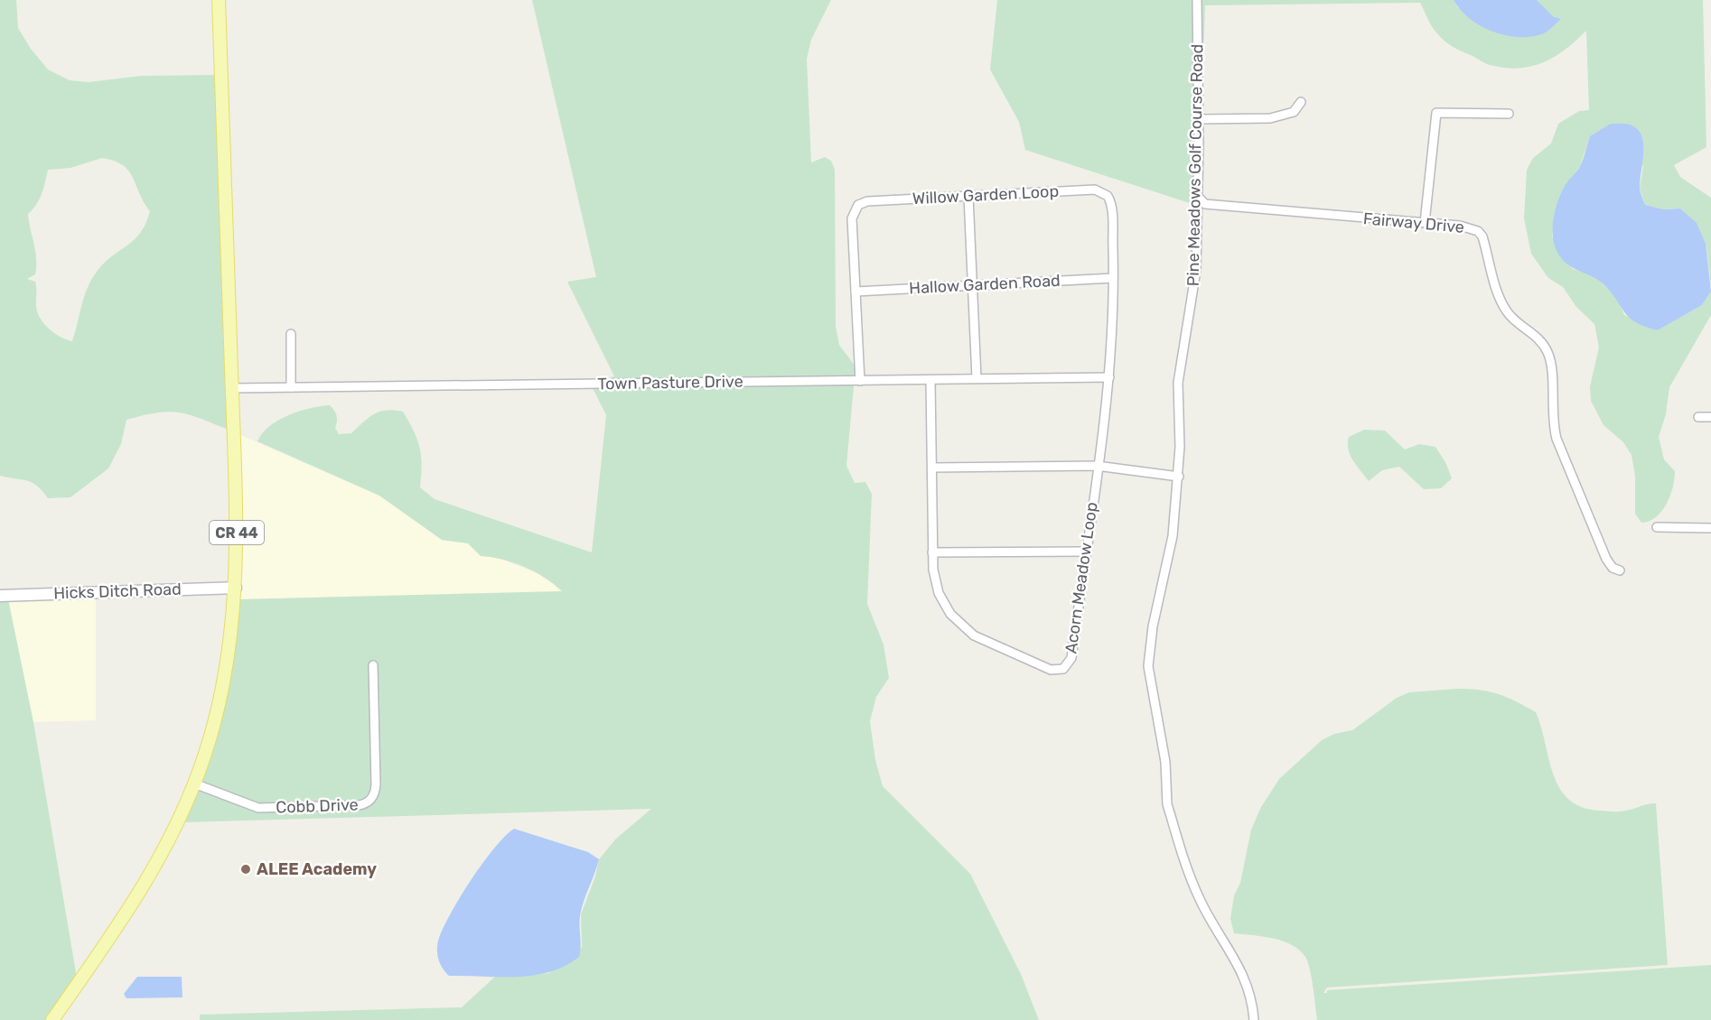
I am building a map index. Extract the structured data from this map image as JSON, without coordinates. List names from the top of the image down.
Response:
{
  "streets": {
    "main road": ["CR 44"],
    "street": [
      "Pine Meadows Golf Course Road",
      "Willow Garden Loop",
      "Fairway Drive",
      "Hallow Garden Road",
      "Town Pasture Drive",
      "Acorn Meadow Loop",
      "Hicks Ditch Road",
      "Cobb Drive"
    ]
  },
  "crossings": [
    ["Pine Meadows Golf Course Road", "Fairway Drive"],
    ["Willow Garden Loop", "Hallow Garden Road"],
    ["Willow Garden Loop", "Town Pasture Drive"],
    ["Willow Garden Loop", "Acorn Meadow Loop"],
    ["Town Pasture Drive", "CR 44"],
    ["Town Pasture Drive", "Acorn Meadow Loop"],
    ["CR 44", "Hicks Ditch Road"],
    ["CR 44", "Cobb Drive"]
  ],
  "places": ["ALEE Academy"]
}
